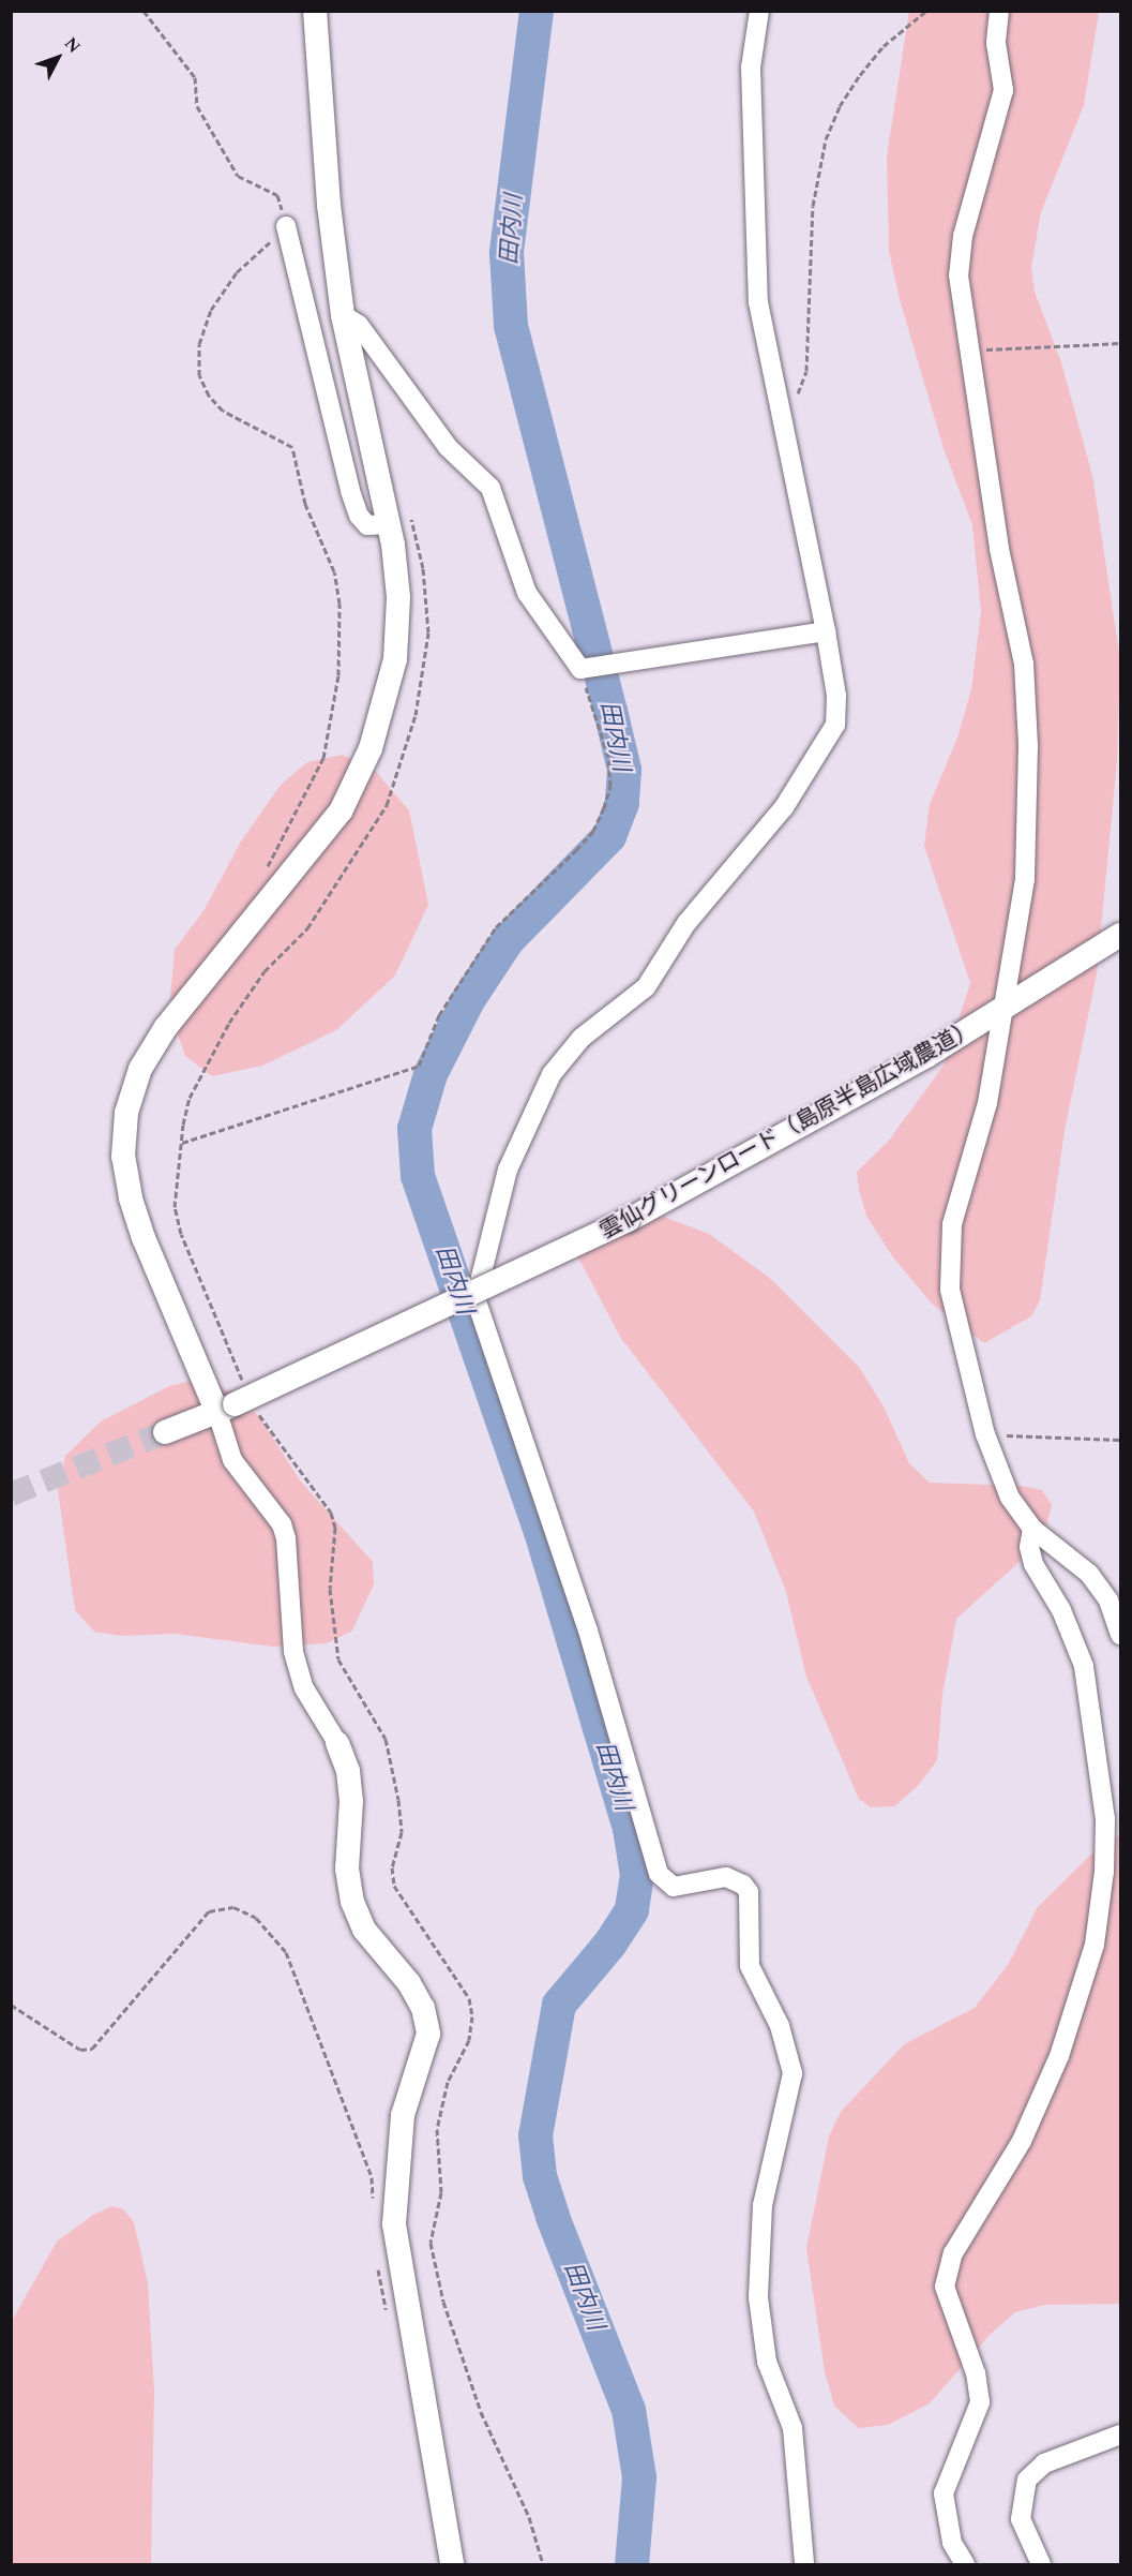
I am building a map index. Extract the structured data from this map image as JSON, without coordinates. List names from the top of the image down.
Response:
{
  "streets": {
    "street": ["雲仙グリーンロード（島原半島広域農道）"]
  },
  "water": ["田内川"],
  "north": "top right"
}
